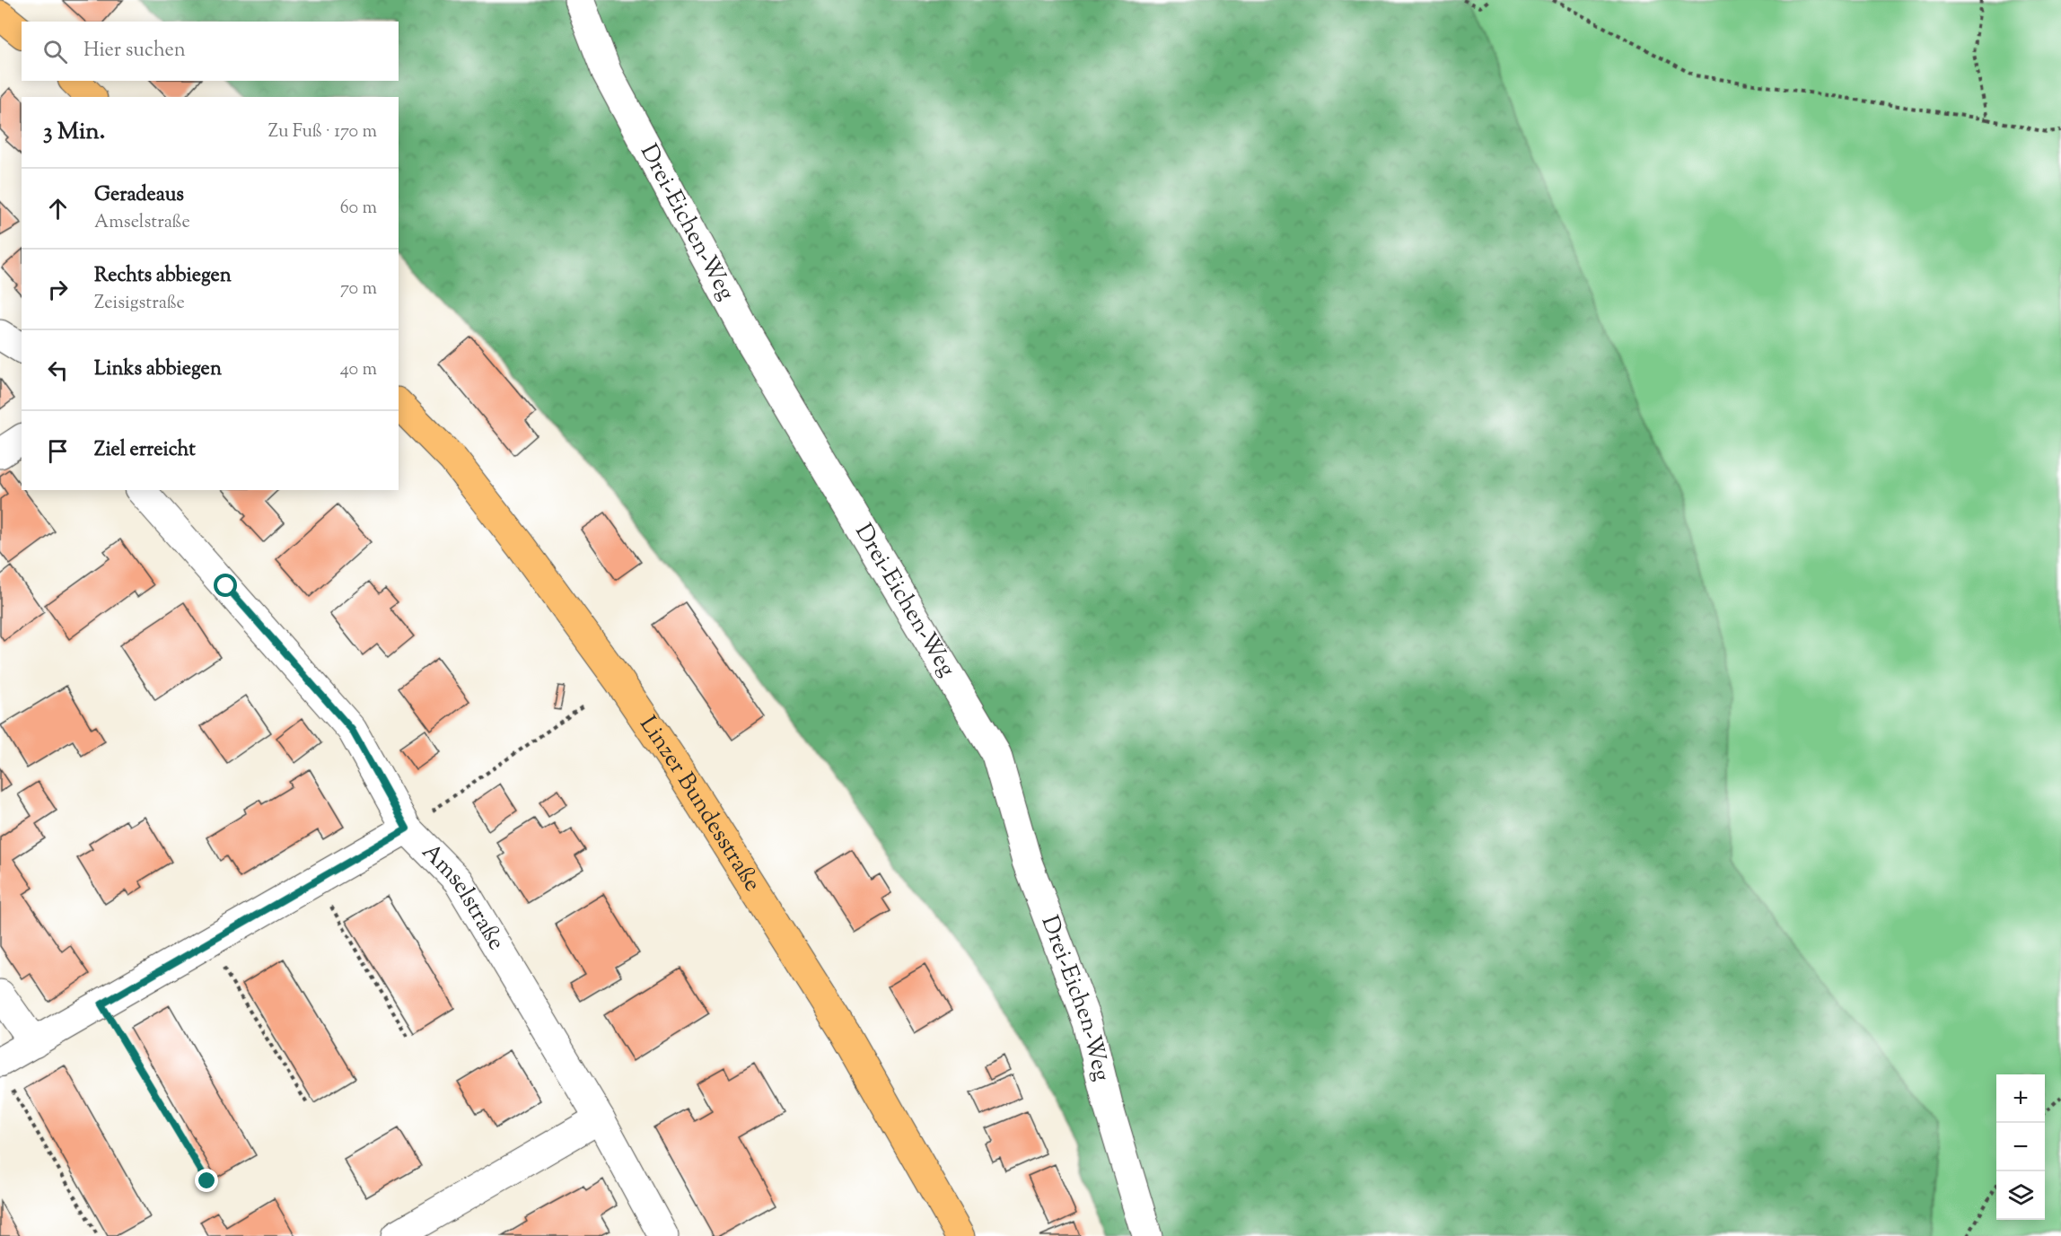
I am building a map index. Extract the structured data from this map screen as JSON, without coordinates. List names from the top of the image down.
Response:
{
  "streets": {
    "main road": ["Linzer Bundesstraße"],
    "street": ["Drei-Eichen-Weg", "Amselstraße"]
  },
  "page": {
    "search": "Hier suchen",
    "heading": ["3 Min.", "Zu Fuß · 170 m"],
    "list": [
      ["Geradeaus", "Amselstraße", "60 m"],
      ["Rechts abbiegen", "Zeisigstraße", "70 m"],
      ["Links abbiegen", "40 m"],
      "Ziel erreicht"
    ],
    "map_buttons": ["+", "−"]
  }
}
